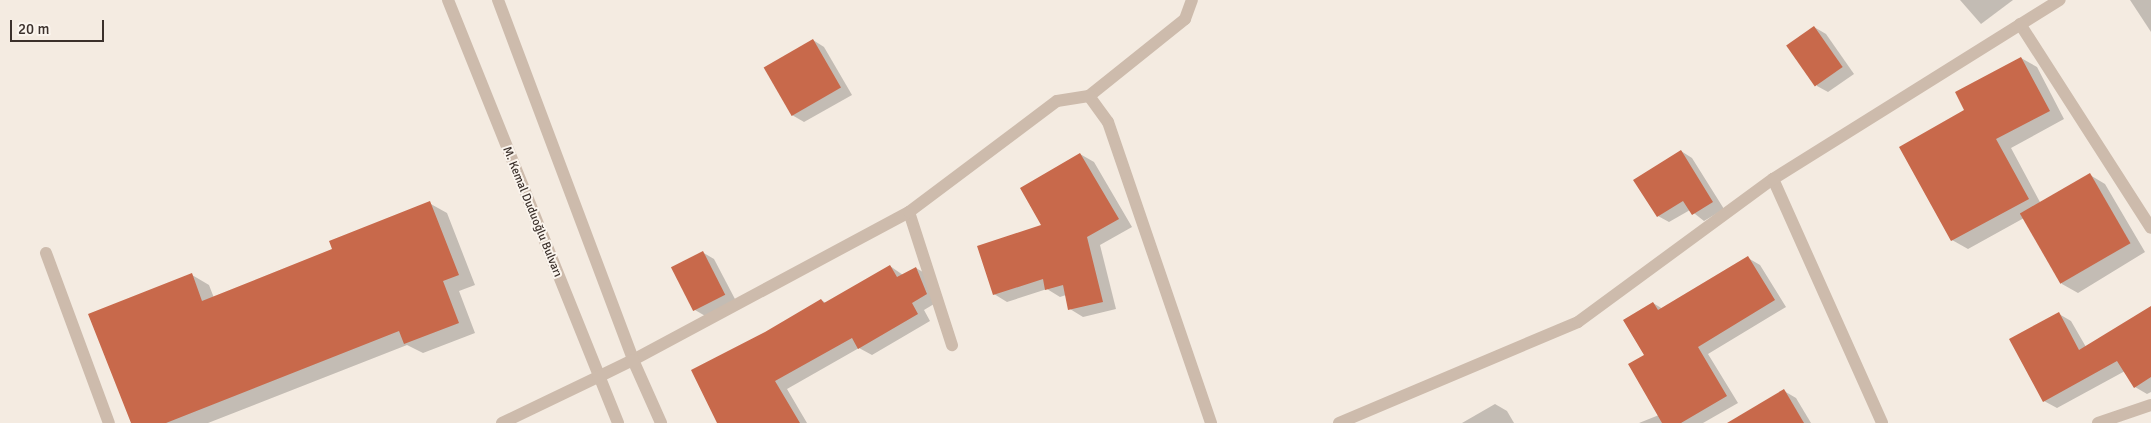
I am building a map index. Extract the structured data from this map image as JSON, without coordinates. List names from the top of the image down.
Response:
{
  "streets": {
    "street": ["M. Kemal Duduoğlu Bulvarı"]
  },
  "scale_bar": "20 m"
}
